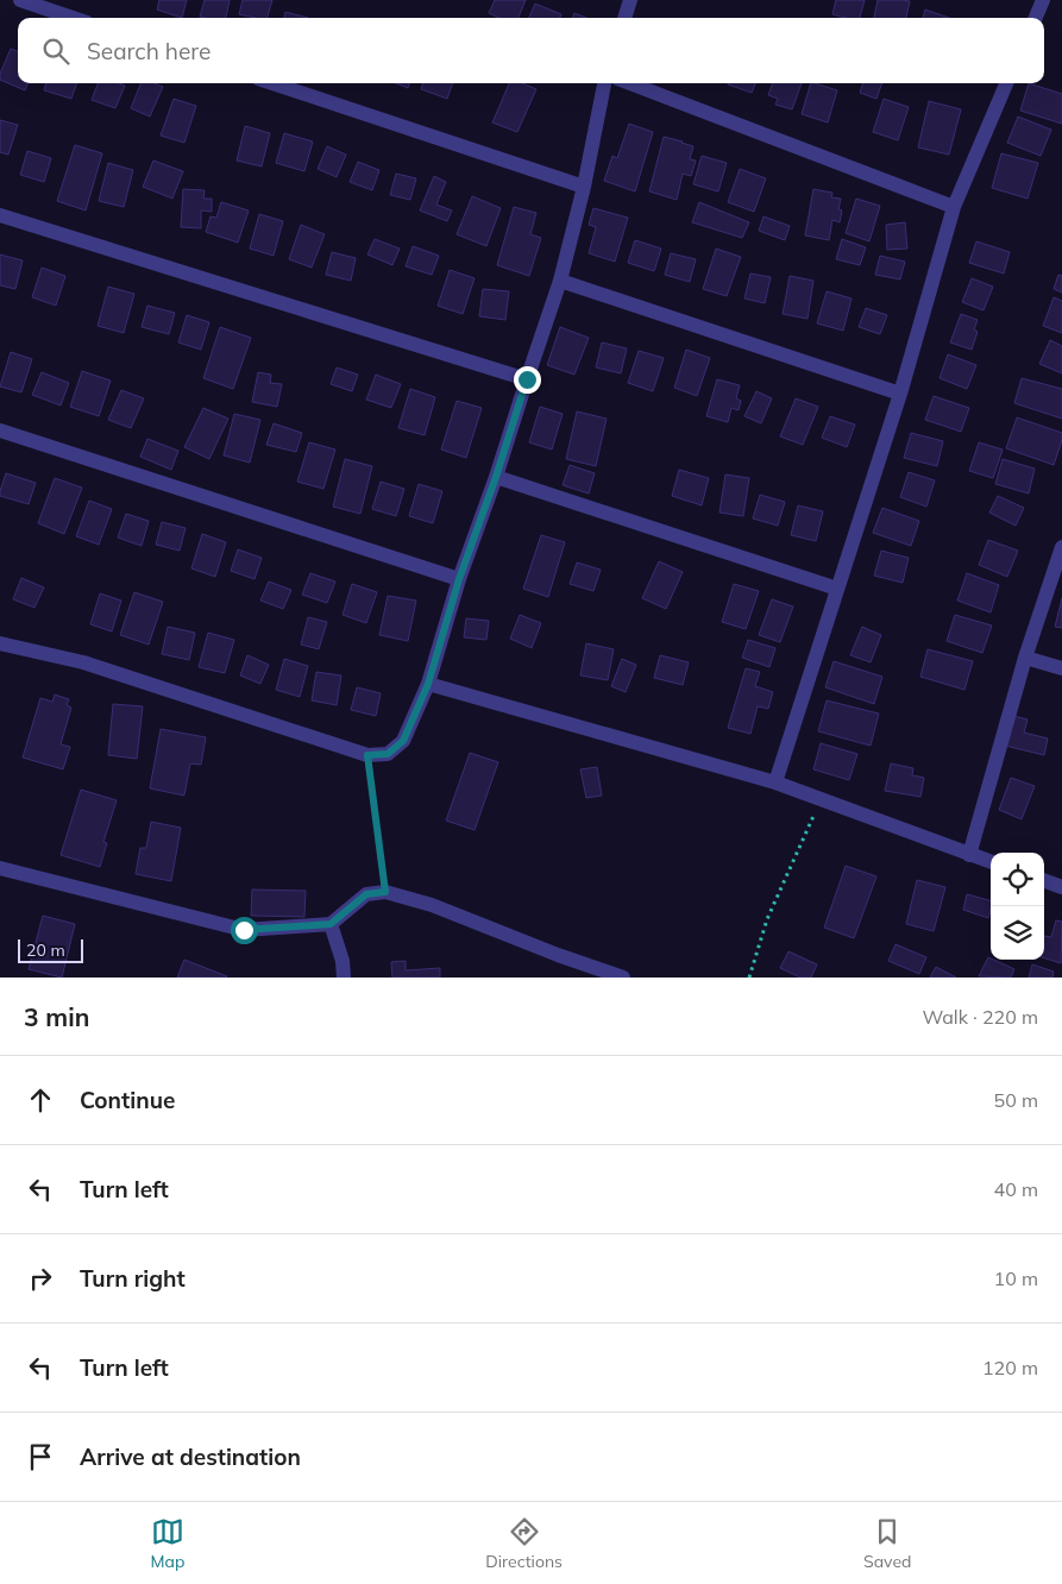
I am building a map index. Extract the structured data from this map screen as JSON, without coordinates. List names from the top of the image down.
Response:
{
  "scale_bar": "20 m",
  "page": {
    "search": "Search here",
    "scale": "20 m",
    "heading": ["3 min", "Walk · 220 m"],
    "list": [
      ["Continue", "50 m"],
      ["Turn left", "40 m"],
      ["Turn right", "10 m"],
      ["Turn left", "120 m"],
      "Arrive at destination"
    ],
    "nav": ["Map", "Directions", "Saved"]
  }
}
